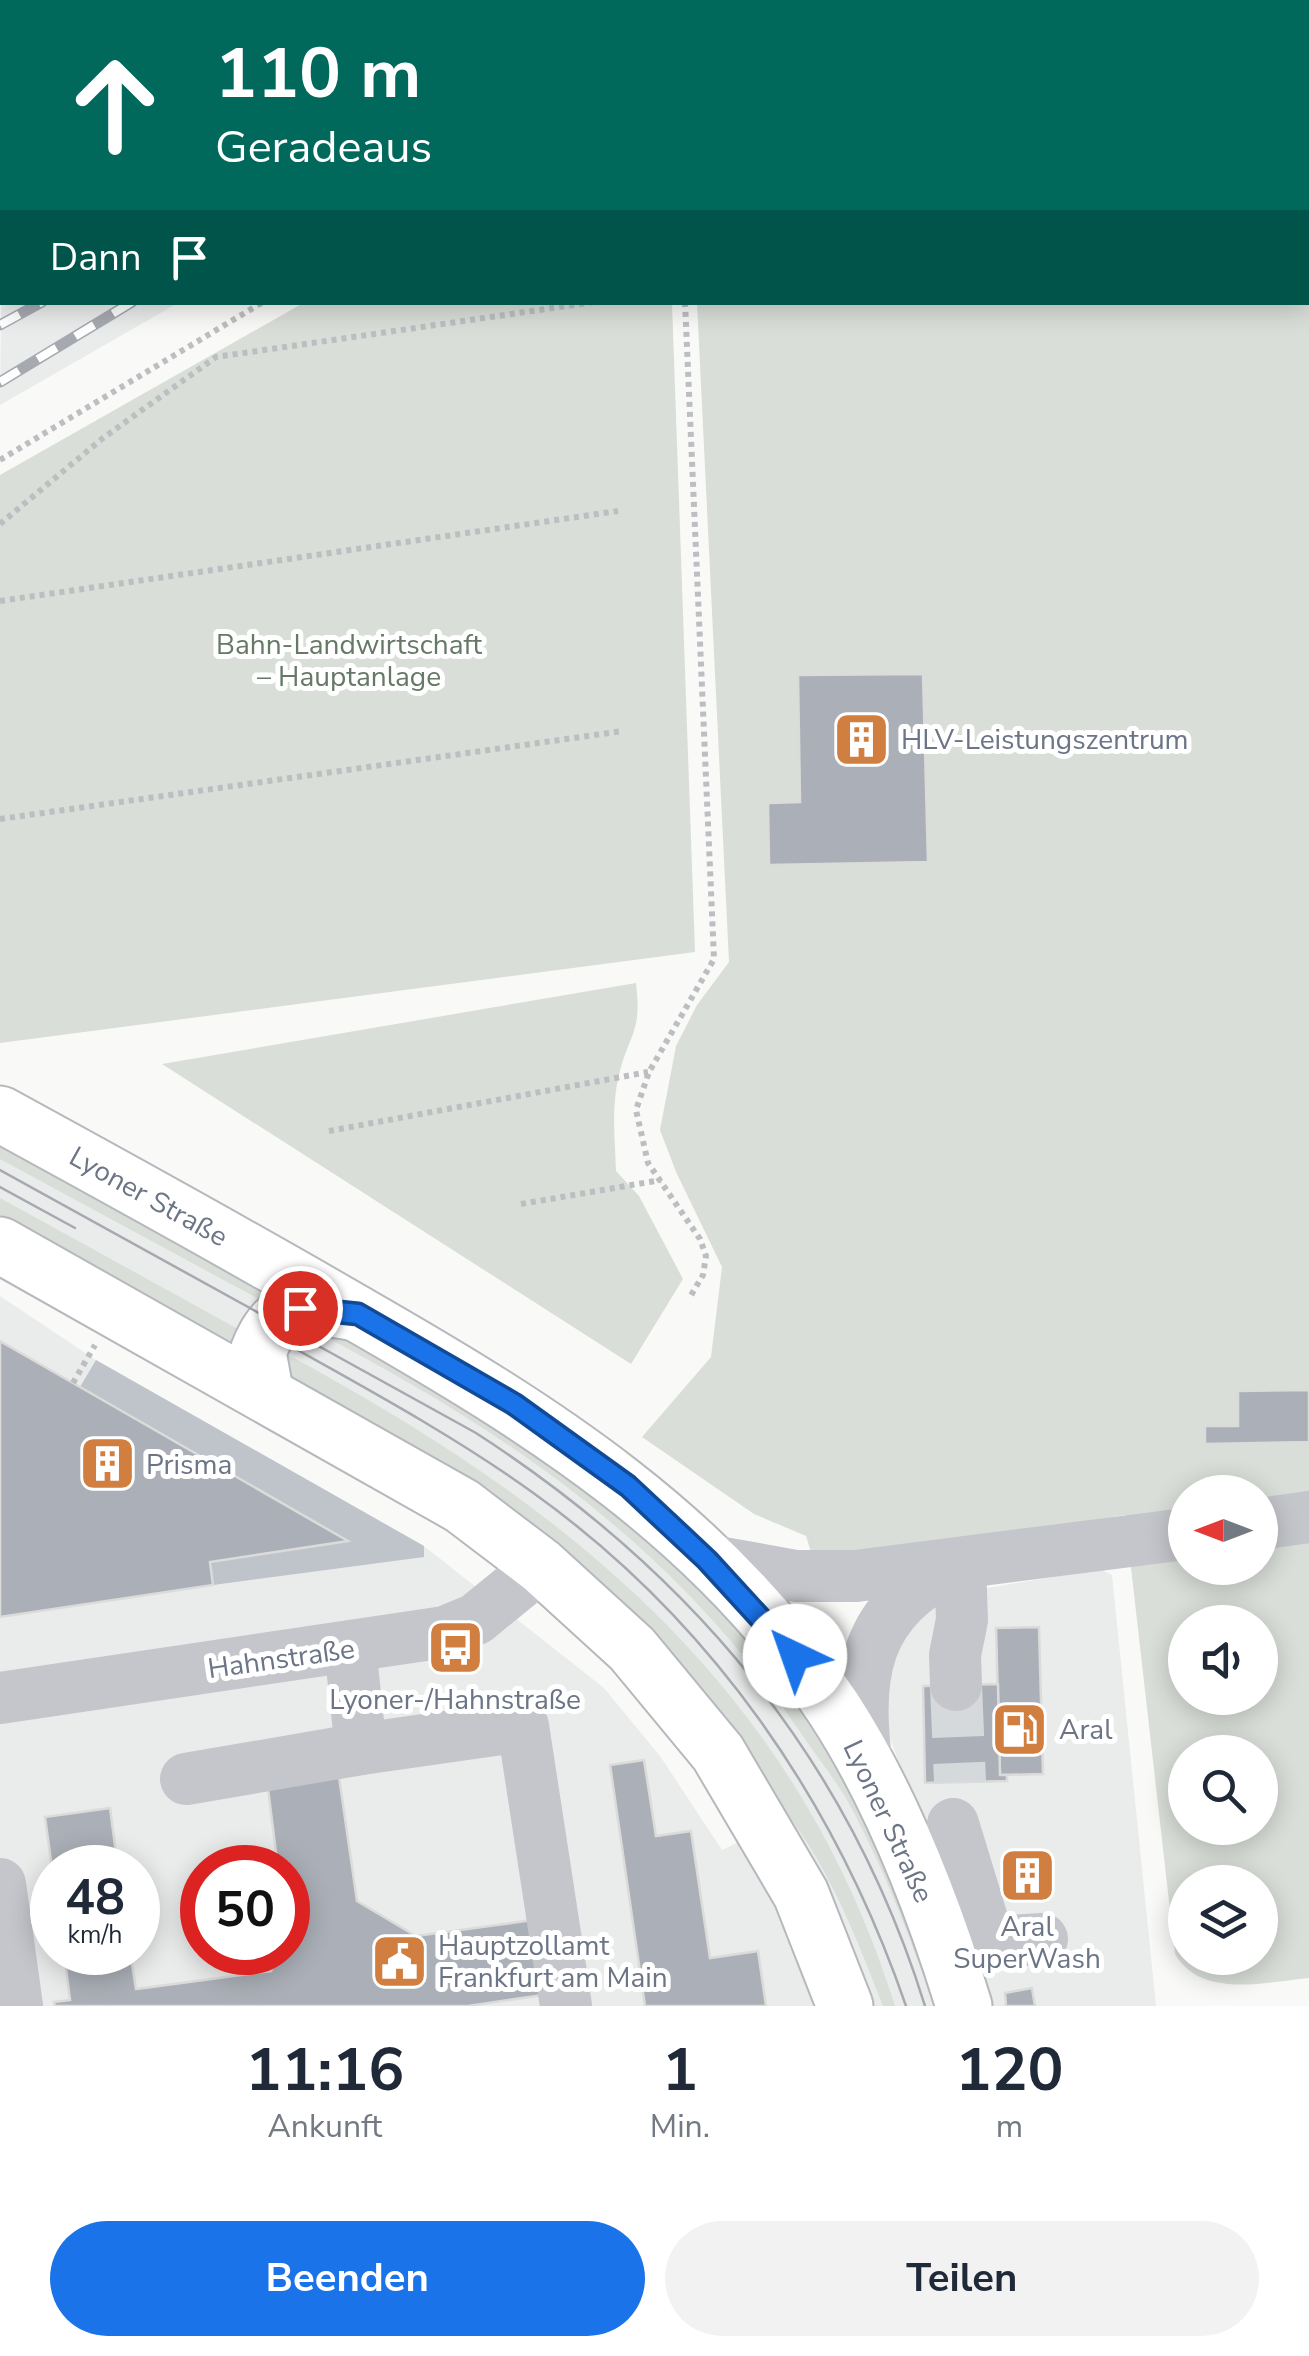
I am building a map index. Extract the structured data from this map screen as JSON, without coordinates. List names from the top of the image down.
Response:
{
  "streets": {
    "main road": ["Lyoner Straße"],
    "street": ["Hahnstraße"]
  },
  "parks": ["Bahn-Landwirtschaft – Hauptanlage"],
  "places": {
    "building": ["HLV-Leistungszentrum", "Prisma", "Aral SuperWash"],
    "bus stop": ["Lyoner-/Hahnstraße"],
    "fuel station": ["Aral"],
    "public building": ["Hauptzollamt Frankfurt am Main"]
  },
  "north": "left",
  "page": {
    "turn": ["110 m", "Geradeaus"],
    "then": "Dann",
    "speed": "48 km/h",
    "limit": "50",
    "eta": [
      "11:16",
      "Ankunft",
      "1",
      "Min.",
      "120",
      "m"
    ],
    "buttons": ["Beenden", "Teilen"]
  }
}
